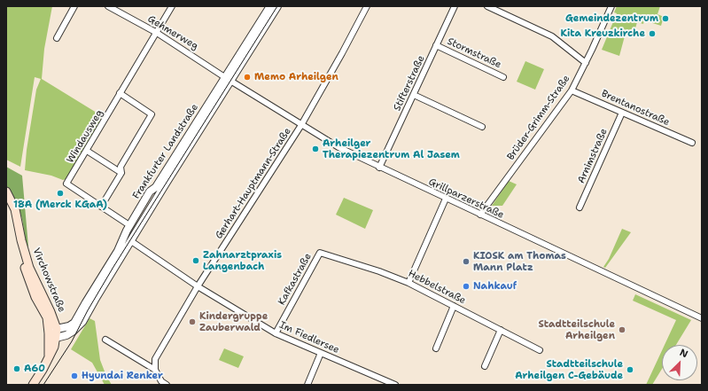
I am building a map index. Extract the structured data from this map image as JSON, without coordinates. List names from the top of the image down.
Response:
{
  "streets": {
    "main road": ["Virchowstraße"],
    "street": [
      "Gehmerweg",
      "Stormstraße",
      "Stifterstraße",
      "Brentanostraße",
      "Brüder-Grimm-Straße",
      "Windausweg",
      "Frankfurter Landstraße",
      "Arnimstraße",
      "Gerhart-Hauptmann-Straße",
      "Grillparzerstraße",
      "Kafkastraße",
      "Hebbelstraße",
      "Im Fiedlersee"
    ]
  },
  "crossings": [
    ["Gehmerweg", "Windausweg"],
    ["Gehmerweg", "Frankfurter Landstraße"],
    ["Gehmerweg", "Grillparzerstraße"],
    ["Stormstraße", "Stifterstraße"],
    ["Stifterstraße", "Grillparzerstraße"],
    ["Brentanostraße", "Brüder-Grimm-Straße"],
    ["Brentanostraße", "Arnimstraße"],
    ["Brüder-Grimm-Straße", "Grillparzerstraße"],
    ["Windausweg", "Frankfurter Landstraße"],
    ["Frankfurter Landstraße", "Grillparzerstraße"],
    ["Frankfurter Landstraße", "Virchowstraße"],
    ["Frankfurter Landstraße", "Im Fiedlersee"],
    ["Gerhart-Hauptmann-Straße", "Grillparzerstraße"],
    ["Gerhart-Hauptmann-Straße", "Im Fiedlersee"],
    ["Kafkastraße", "Hebbelstraße"],
    ["Kafkastraße", "Im Fiedlersee"]
  ],
  "places": [
    "Gemeindezentrum",
    "Kita Kreuzkirche",
    "Memo Arheilgen",
    "Arheilger Therapiezentrum Al Jasem",
    "18A (Merck KGaA)",
    "Zahnarztpraxis Langenbach",
    "KIOSK am Thomas Mann Platz",
    "Nahkauf",
    "Kindergruppe Zauberwald",
    "Stadtteilschule Arheilgen",
    "A60",
    "Stadtteilschule Arheilgen C-Gebäude",
    "Hyundai Renker"
  ],
  "north": "top right"
}
